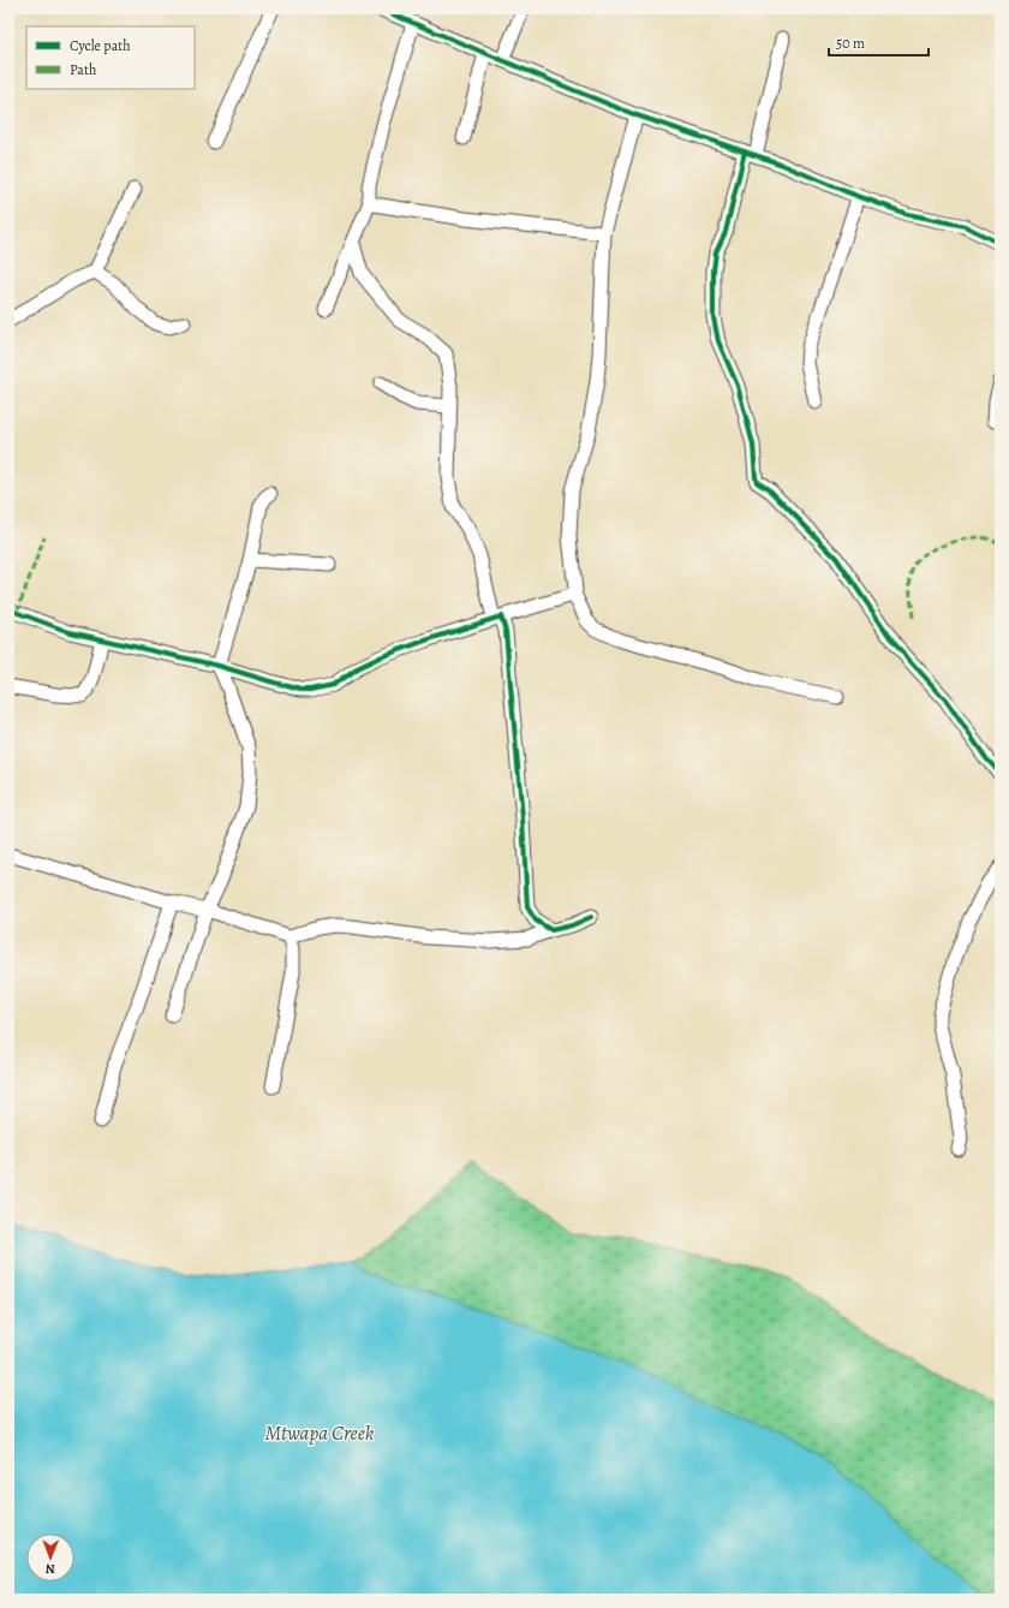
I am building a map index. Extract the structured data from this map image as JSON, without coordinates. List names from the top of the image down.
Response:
{
  "water": ["Mtwapa Creek"],
  "legend": ["Cycle path", "Path"],
  "scale_bar": "50 m",
  "north": "bottom"
}
